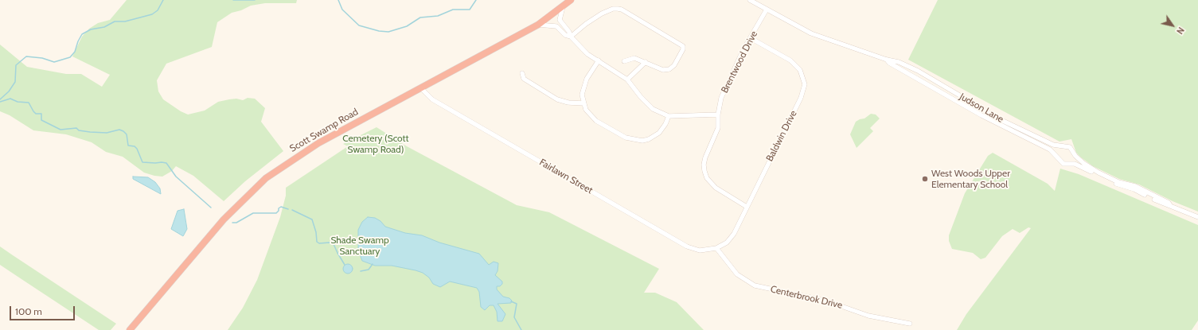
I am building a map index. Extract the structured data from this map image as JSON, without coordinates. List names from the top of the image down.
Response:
{
  "streets": {
    "highway": ["Scott Swamp Road"],
    "street": [
      "Brentwood Drive",
      "Judson Lane",
      "Baldwin Drive",
      "Fairlawn Street",
      "Centerbrook Drive"
    ]
  },
  "crossings": [
    ["Brentwood Drive", "Judson Lane"],
    ["Brentwood Drive", "Baldwin Drive"],
    ["Scott Swamp Road", "Fairlawn Street"],
    ["Baldwin Drive", "Fairlawn Street"],
    ["Baldwin Drive", "Centerbrook Drive"],
    ["Fairlawn Street", "Centerbrook Drive"]
  ],
  "parks": ["Cemetery (Scott Swamp Road)", "Shade Swamp Sanctuary"],
  "places": ["West Woods Upper Elementary School"],
  "scale_bar": "100 m",
  "north": "bottom right"
}
